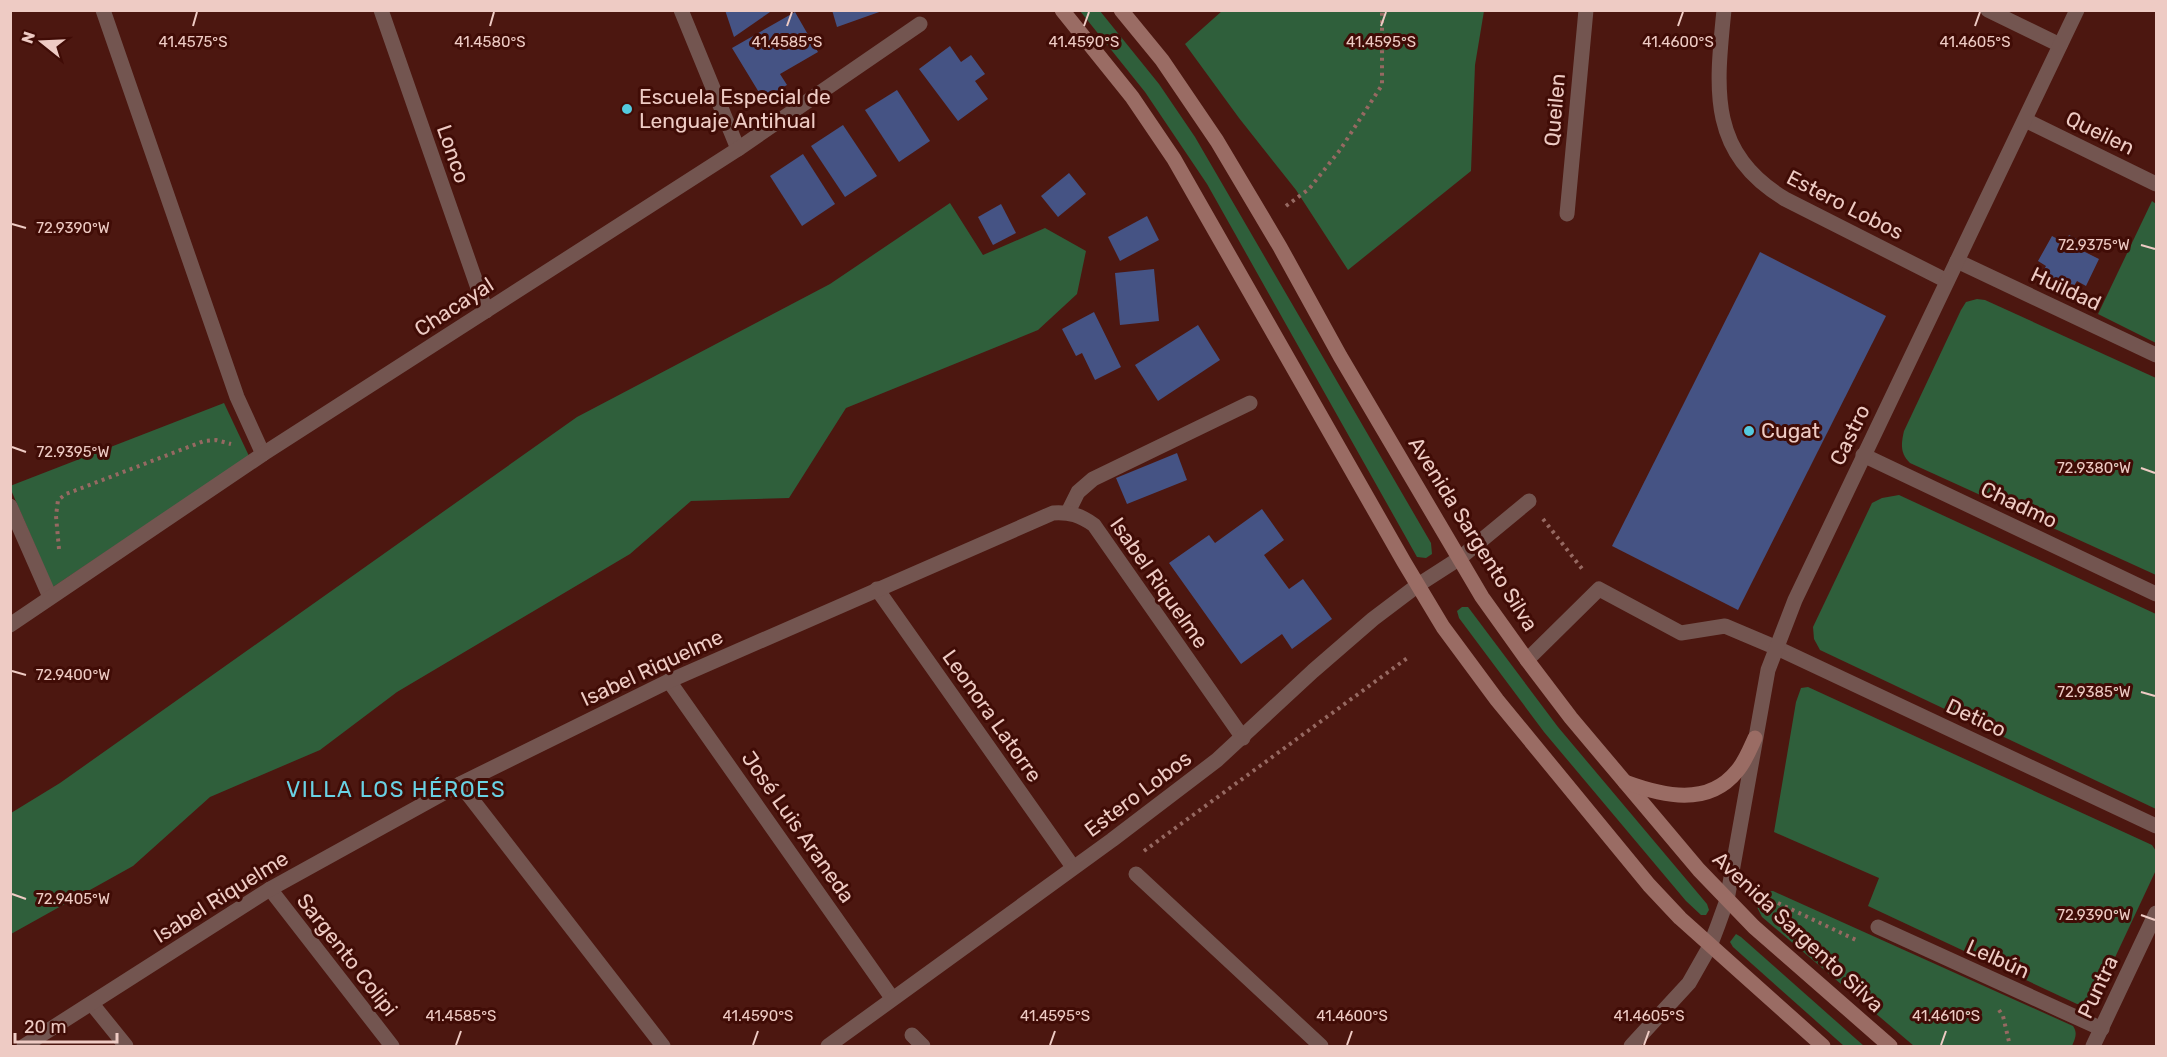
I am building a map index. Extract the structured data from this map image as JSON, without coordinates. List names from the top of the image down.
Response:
{
  "streets": {
    "main road": ["Avenida Sargento Silva"],
    "street": [
      "Queilen",
      "Lonco",
      "Estero Lobos",
      "Huildad",
      "Chacayal",
      "Castro",
      "Chadmo",
      "Isabel Riquelme",
      "Leonora Latorre",
      "Detico",
      "José Luis Araneda",
      "Sargento Colipi",
      "Lelbún",
      "Puntra"
    ]
  },
  "crossings": [
    ["Queilen", "Castro"],
    ["Lonco", "Chacayal"],
    ["Estero Lobos", "Castro"],
    ["Estero Lobos", "Avenida Sargento Silva"],
    ["Estero Lobos", "Isabel Riquelme"],
    ["Estero Lobos", "Leonora Latorre"],
    ["Estero Lobos", "José Luis Araneda"],
    ["Huildad", "Castro"],
    ["Castro", "Chadmo"],
    ["Castro", "Avenida Sargento Silva"],
    ["Castro", "Detico"],
    ["Isabel Riquelme", "Leonora Latorre"],
    ["Isabel Riquelme", "José Luis Araneda"],
    ["Isabel Riquelme", "Sargento Colipi"],
    ["Lelbún", "Puntra"]
  ],
  "districts": ["VILLA LOS HÉROES"],
  "places": ["Escuela Especial de Lenguaje Antihual", "Cugat"],
  "scale_bar": "20 m",
  "north": "left",
  "coordinates": [
    "41.4575°S",
    "41.4580°S",
    "41.4585°S",
    "41.4590°S",
    "41.4595°S",
    "41.4600°S",
    "41.4605°S",
    "72.9390°W",
    "72.9375°W",
    "72.9395°W",
    "72.9380°W",
    "72.9400°W",
    "72.9385°W",
    "72.9405°W",
    "41.4610°S"
  ]
}
